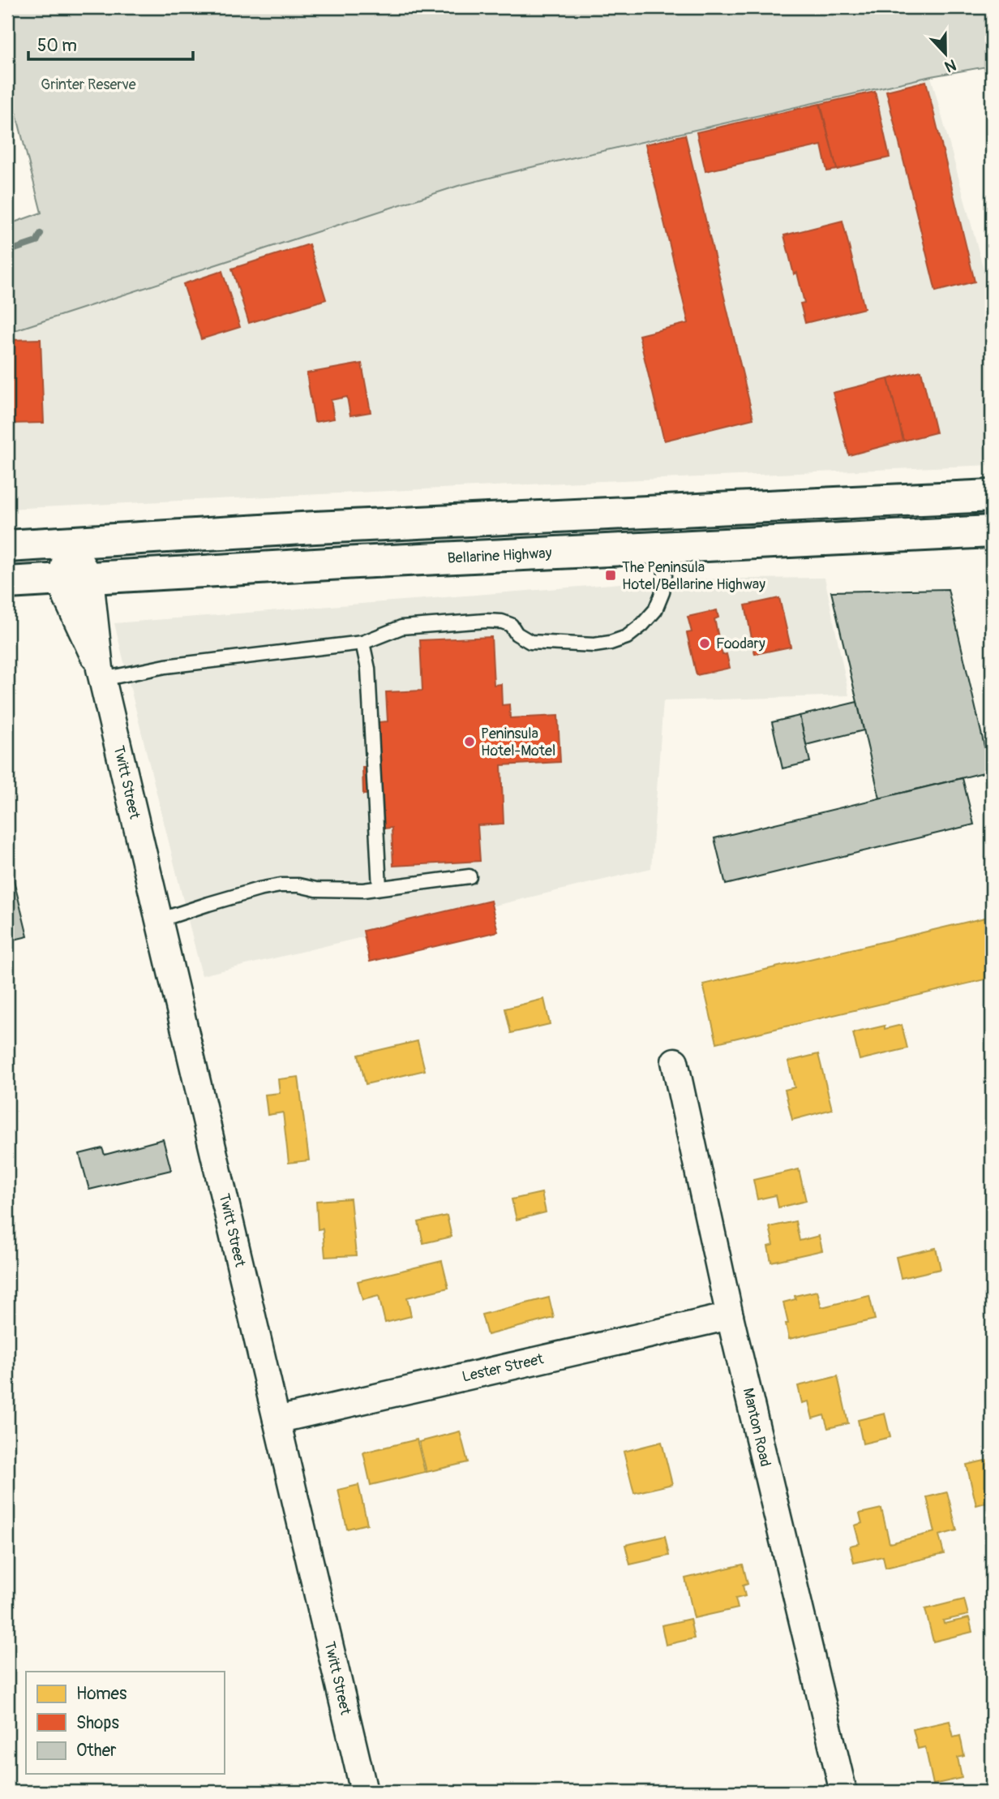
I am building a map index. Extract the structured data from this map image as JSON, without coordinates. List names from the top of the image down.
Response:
{
  "streets": {
    "highway": ["Bellarine Highway"],
    "street": ["Twitt Street", "Lester Street", "Manton Road"]
  },
  "crossings": [
    ["Bellarine Highway", "Twitt Street"],
    ["Twitt Street", "Lester Street"],
    ["Lester Street", "Manton Road"]
  ],
  "parks": ["Grinter Reserve"],
  "places": {
    "transit": ["The Peninsula Hotel/Bellarine Highway"],
    "other": ["Foodary", "Peninsula Hotel-Motel"]
  },
  "legend": ["Homes", "Shops", "Other"],
  "scale_bar": "50 m",
  "north": "bottom"
}
